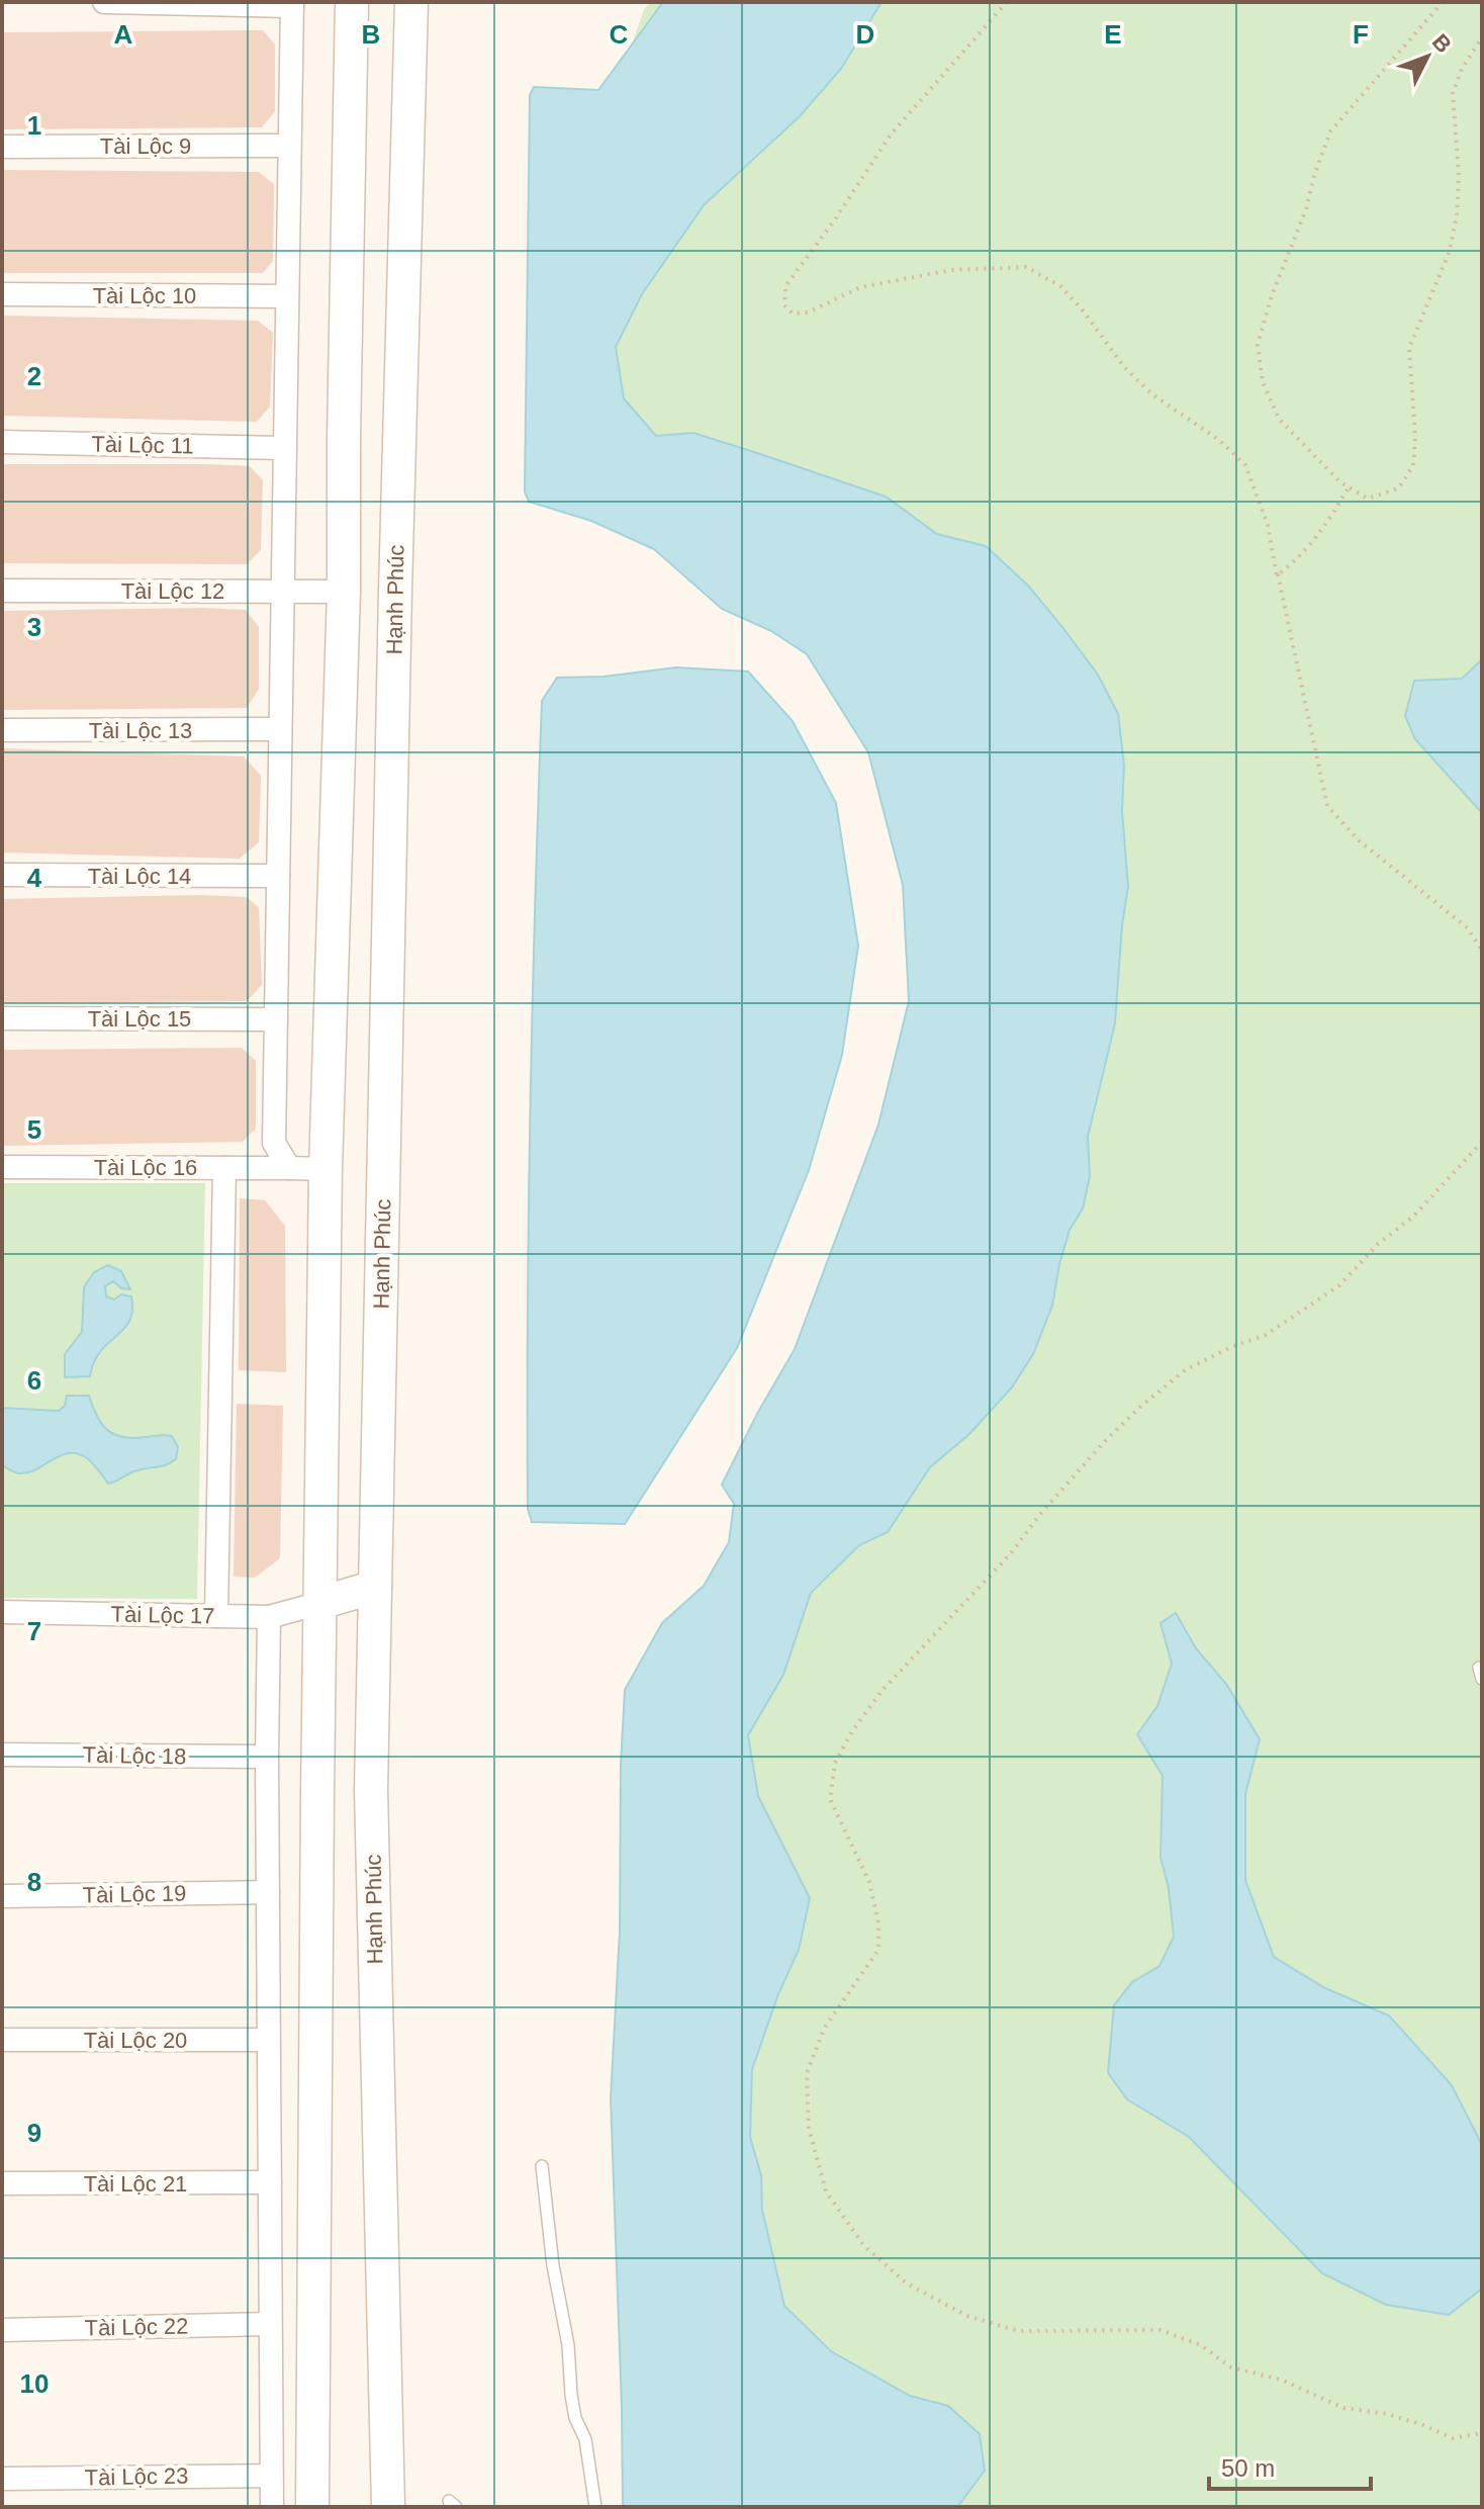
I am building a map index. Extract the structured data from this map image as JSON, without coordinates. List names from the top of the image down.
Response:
{
  "streets": {
    "street": [
      "Tài Lộc 9",
      "Tài Lộc 10",
      "Tài Lộc 11",
      "Tài Lộc 12",
      "Hạnh Phúc",
      "Tài Lộc 13",
      "Tài Lộc 14",
      "Tài Lộc 15",
      "Tài Lộc 16",
      "Tài Lộc 17",
      "Tài Lộc 18",
      "Tài Lộc 19",
      "Tài Lộc 20",
      "Tài Lộc 21",
      "Tài Lộc 22",
      "Tài Lộc 23"
    ]
  },
  "scale_bar": "50 m",
  "north": "top right",
  "grid": {
    "columns": [
      "A",
      "B",
      "C",
      "D",
      "E",
      "F"
    ],
    "rows": [
      "1",
      "2",
      "3",
      "4",
      "5",
      "6",
      "7",
      "8",
      "9",
      "10"
    ]
  }
}
